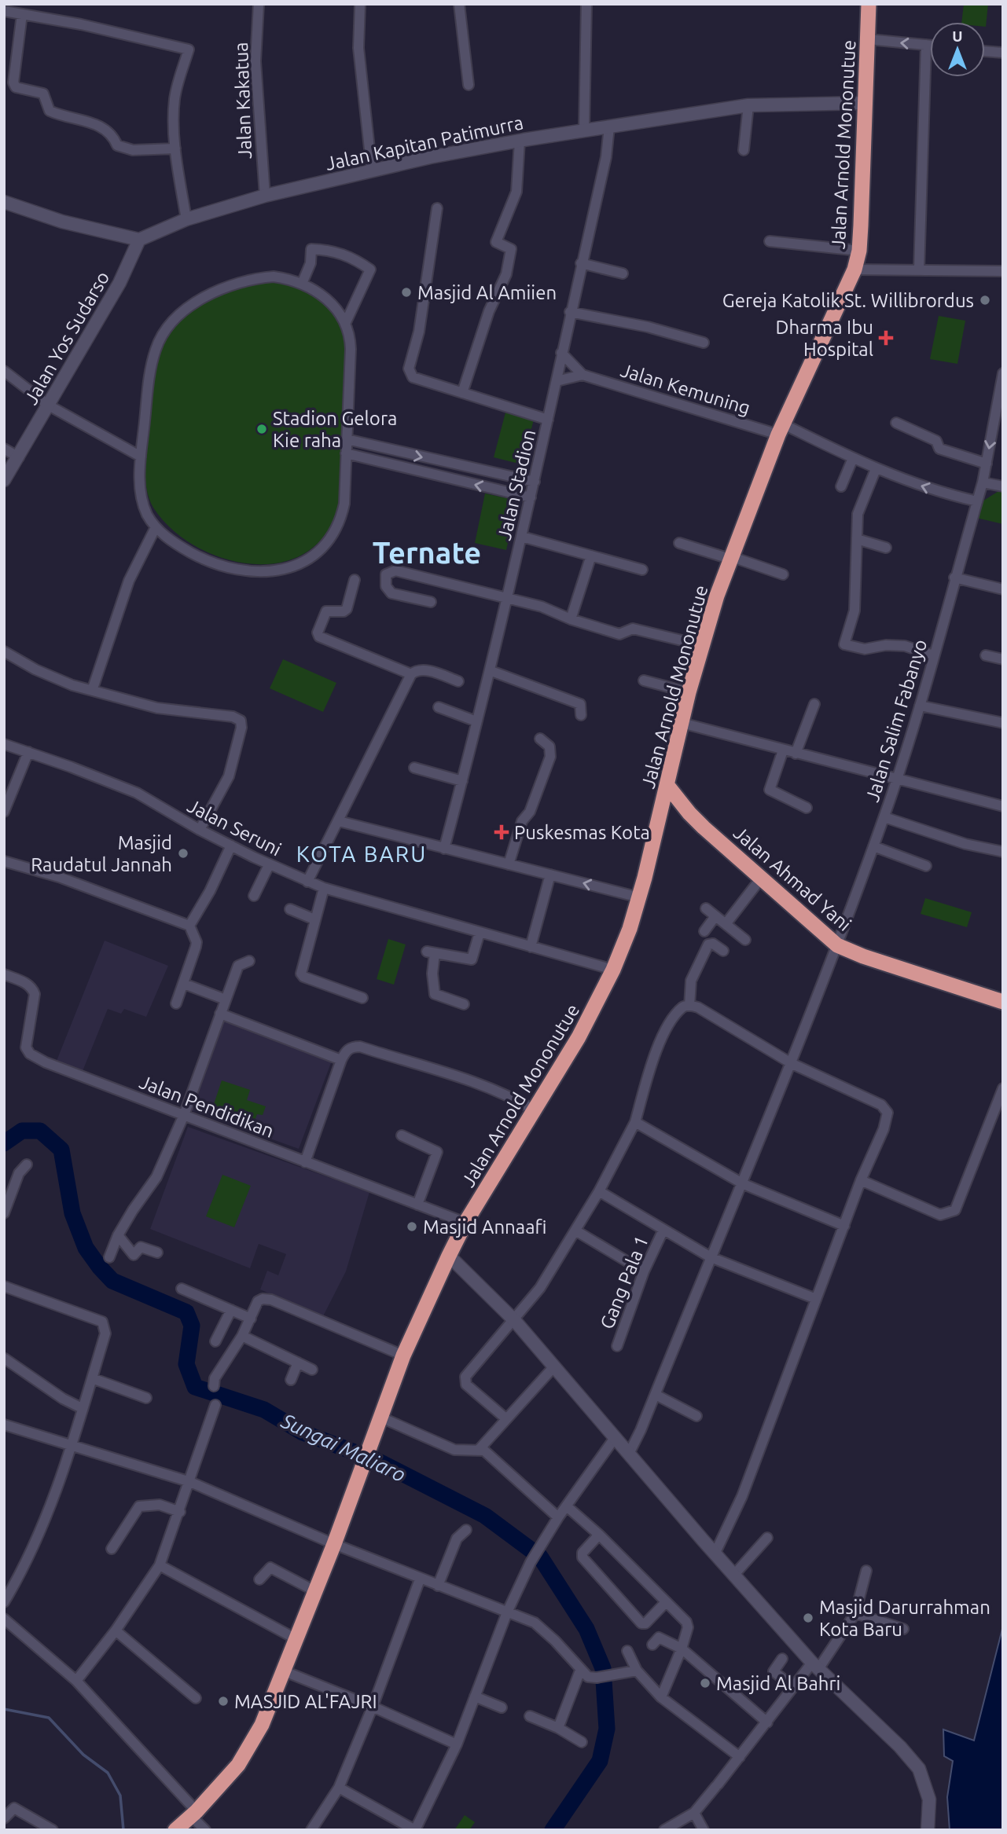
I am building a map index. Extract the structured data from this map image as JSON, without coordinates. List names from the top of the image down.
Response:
{
  "streets": {
    "highway": ["Jalan Arnold Mononutue", "Jalan Ahmad Yani"],
    "street": [
      "Jalan Kakatua",
      "Jalan Kapitan Patimurra",
      "Jalan Yos Sudarso",
      "Jalan Kemuning",
      "Jalan Stadion",
      "Jalan Salim Fabanyo",
      "Jalan Seruni",
      "Jalan Pendidikan",
      "Gang Pala 1"
    ]
  },
  "crossings": [
    ["Jalan Kakatua", "Jalan Kapitan Patimurra"],
    ["Jalan Kapitan Patimurra", "Jalan Arnold Mononutue"],
    ["Jalan Kapitan Patimurra", "Jalan Yos Sudarso"],
    ["Jalan Kapitan Patimurra", "Jalan Stadion"],
    ["Jalan Arnold Mononutue", "Jalan Kemuning"],
    ["Jalan Arnold Mononutue", "Jalan Seruni"],
    ["Jalan Arnold Mononutue", "Jalan Ahmad Yani"],
    ["Jalan Arnold Mononutue", "Jalan Pendidikan"],
    ["Jalan Kemuning", "Jalan Stadion"],
    ["Jalan Kemuning", "Jalan Salim Fabanyo"],
    ["Jalan Salim Fabanyo", "Jalan Ahmad Yani"]
  ],
  "districts": ["Ternate", "KOTA BARU"],
  "water": ["Sungai Maliaro"],
  "places": {
    "other": [
      "Masjid Al Amiien",
      "Gereja Katolik St. Willibrordus",
      "Stadion Gelora Kie raha",
      "Masjid Raudatul Jannah",
      "Masjid Annaafi",
      "Masjid Darurrahman Kota Baru",
      "Masjid Al Bahri",
      "MASJID AL'FAJRI"
    ],
    "health": ["Dharma Ibu Hospital", "Puskesmas Kota"]
  },
  "north": "top"
}
